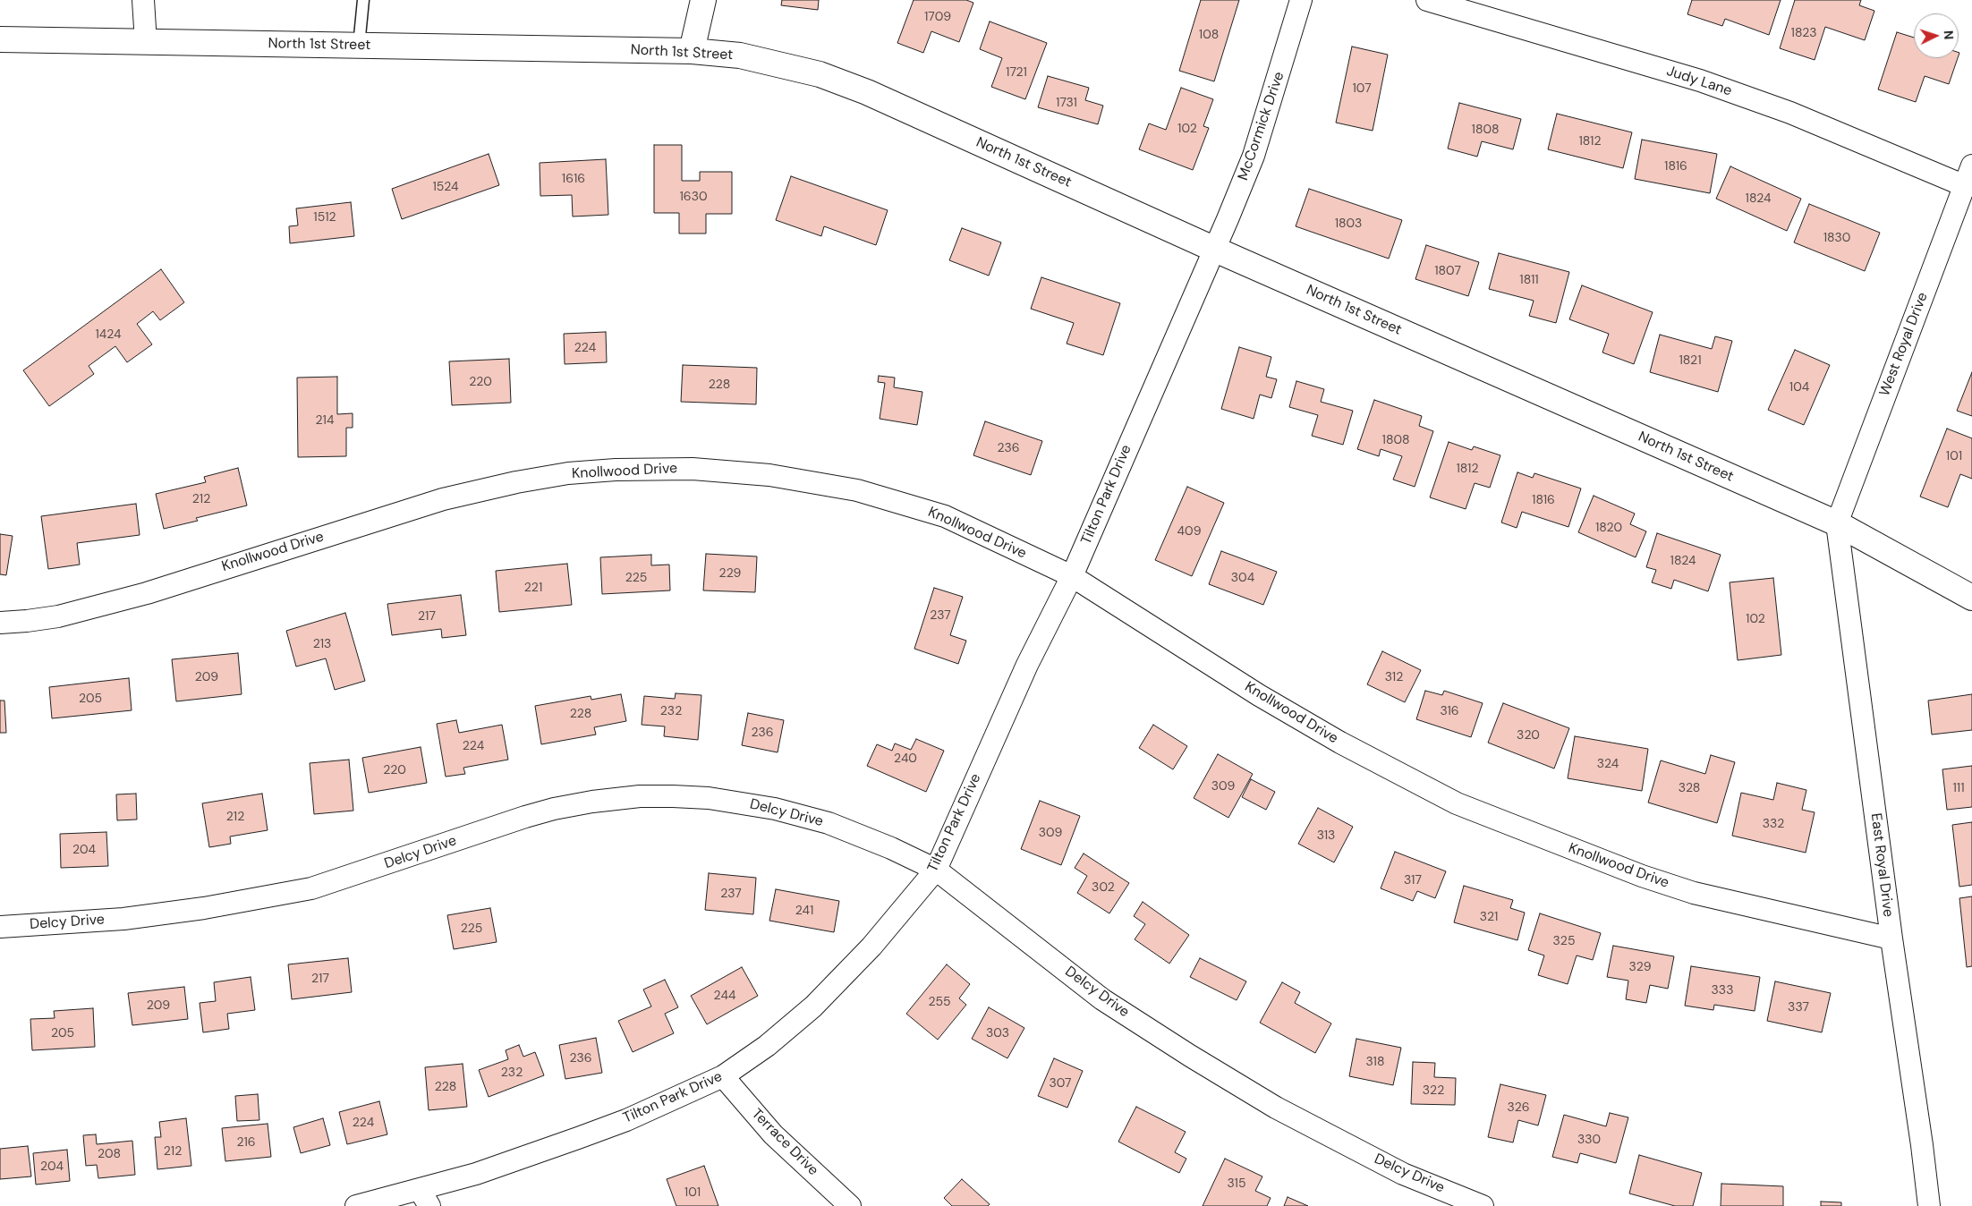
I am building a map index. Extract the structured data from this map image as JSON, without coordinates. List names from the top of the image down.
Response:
{
  "streets": {
    "street": [
      "North 1st Street",
      "Judy Lane",
      "McCormick Drive",
      "West Royal Drive",
      "Knollwood Drive",
      "Tilton Park Drive",
      "Delcy Drive",
      "East Royal Drive",
      "Terrace Drive"
    ]
  },
  "crossings": [
    ["North 1st Street", "McCormick Drive"],
    ["North 1st Street", "West Royal Drive"],
    ["North 1st Street", "Tilton Park Drive"],
    ["North 1st Street", "East Royal Drive"],
    ["Judy Lane", "West Royal Drive"],
    ["McCormick Drive", "Tilton Park Drive"],
    ["West Royal Drive", "East Royal Drive"],
    ["Knollwood Drive", "Tilton Park Drive"],
    ["Knollwood Drive", "East Royal Drive"],
    ["Tilton Park Drive", "Delcy Drive"],
    ["Tilton Park Drive", "Terrace Drive"]
  ],
  "house_numbers": [
    "1709",
    "1823",
    "108",
    "1721",
    "107",
    "1731",
    "102",
    "1808",
    "1812",
    "1816",
    "1616",
    "1524",
    "1630",
    "1824",
    "1512",
    "1803",
    "1830",
    "1807",
    "1811",
    "1424",
    "224",
    "1821",
    "220",
    "228",
    "104",
    "214",
    "1808",
    "236",
    "101",
    "1812",
    "212",
    "1816",
    "1820",
    "409",
    "1824",
    "229",
    "225",
    "304",
    "221",
    "237",
    "217",
    "102",
    "213",
    "209",
    "312",
    "205",
    "232",
    "316",
    "228",
    "236",
    "320",
    "224",
    "240",
    "324",
    "220",
    "309",
    "328",
    "111",
    "212",
    "332",
    "309",
    "313",
    "204",
    "317",
    "302",
    "237",
    "241",
    "321",
    "225",
    "325",
    "329",
    "217",
    "333",
    "244",
    "255",
    "209",
    "337",
    "205",
    "303",
    "236",
    "318",
    "232",
    "307",
    "228",
    "322",
    "326",
    "224",
    "330",
    "216",
    "212",
    "208",
    "204",
    "315",
    "101"
  ],
  "north": "right"
}
